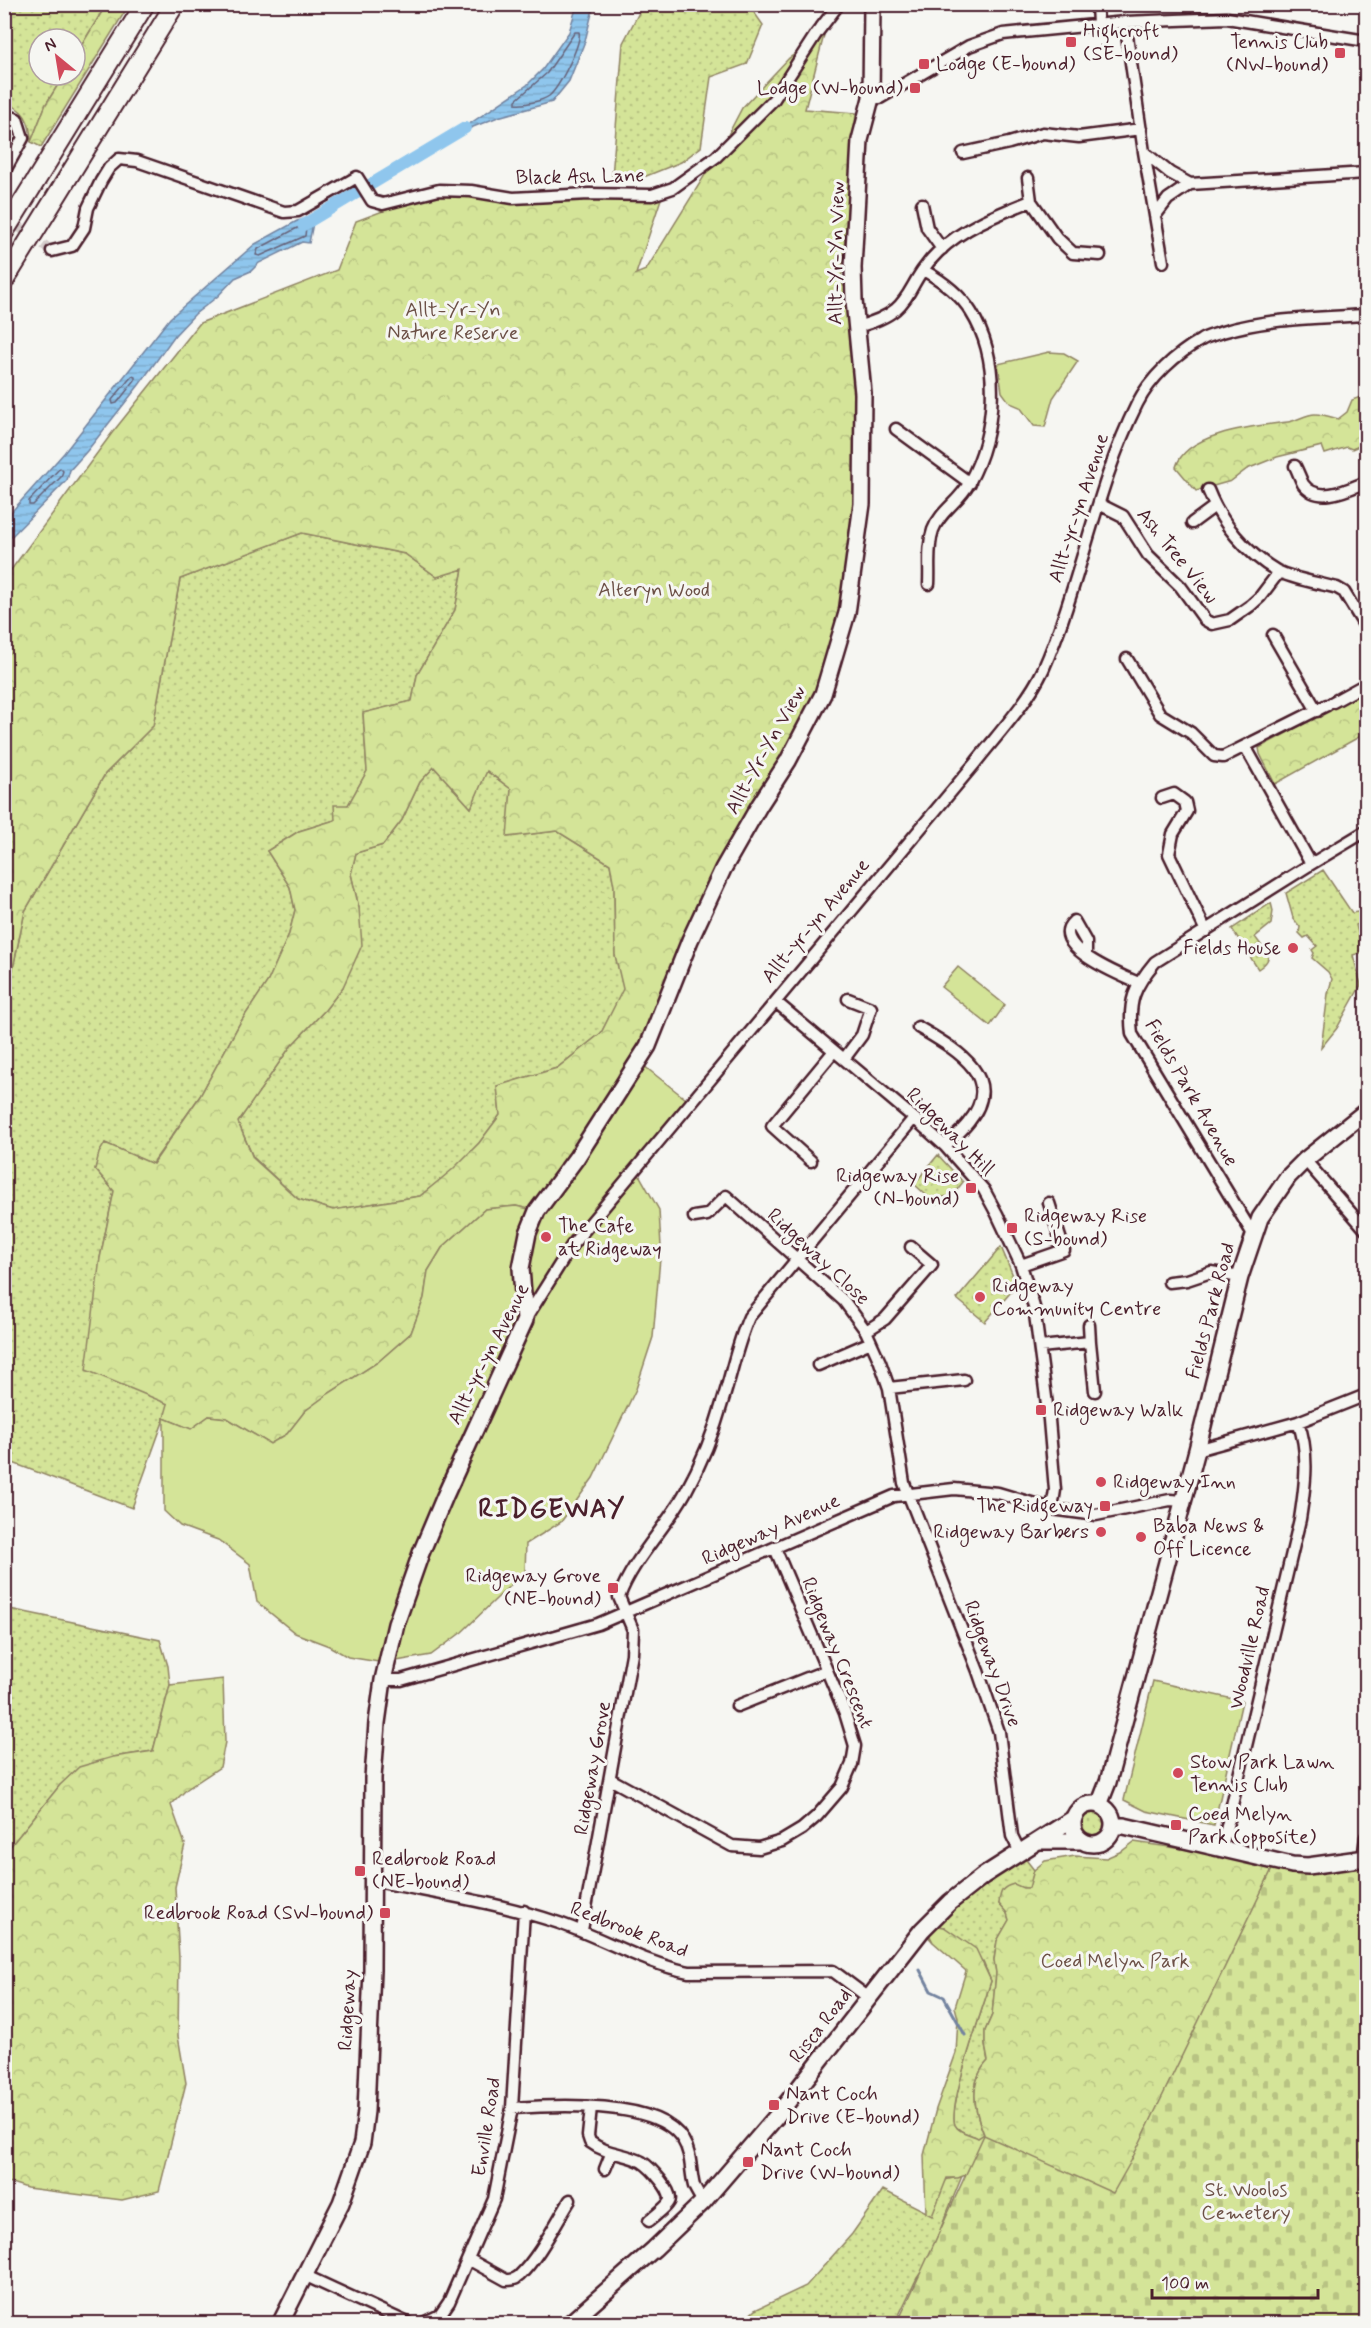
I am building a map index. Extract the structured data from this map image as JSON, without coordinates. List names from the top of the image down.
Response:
{
  "streets": {
    "street": [
      "Black Ash Lane",
      "Allt-Yr-Yn View",
      "Allt-yr-yn Avenue",
      "Ash Tree View",
      "Fields Park Avenue",
      "Ridgeway Hill",
      "Ridgeway Close",
      "Fields Park Road",
      "Ridgeway Avenue",
      "Woodville Road",
      "Ridgeway Crescent",
      "Ridgeway Drive",
      "Ridgeway Grove",
      "Redbrook Road",
      "Ridgeway",
      "Risca Road",
      "Enville Road"
    ]
  },
  "crossings": [
    ["Allt-Yr-Yn View", "Allt-yr-yn Avenue"],
    ["Allt-yr-yn Avenue", "Ash Tree View"],
    ["Allt-yr-yn Avenue", "Ridgeway Hill"],
    ["Allt-yr-yn Avenue", "Ridgeway Avenue"],
    ["Allt-yr-yn Avenue", "Ridgeway"],
    ["Fields Park Avenue", "Fields Park Road"],
    ["Ridgeway Hill", "Ridgeway Avenue"],
    ["Ridgeway Hill", "Ridgeway Grove"],
    ["Ridgeway Close", "Ridgeway Avenue"],
    ["Ridgeway Close", "Ridgeway Drive"],
    ["Ridgeway Close", "Ridgeway Grove"],
    ["Fields Park Road", "Ridgeway Avenue"],
    ["Fields Park Road", "Risca Road"],
    ["Ridgeway Avenue", "Ridgeway Crescent"],
    ["Ridgeway Avenue", "Ridgeway Drive"],
    ["Ridgeway Avenue", "Ridgeway Grove"],
    ["Ridgeway Avenue", "Ridgeway"],
    ["Ridgeway Crescent", "Ridgeway Grove"],
    ["Ridgeway Drive", "Risca Road"],
    ["Ridgeway Grove", "Redbrook Road"],
    ["Redbrook Road", "Ridgeway"],
    ["Redbrook Road", "Risca Road"],
    ["Redbrook Road", "Enville Road"]
  ],
  "districts": ["RIDGEWAY"],
  "parks": [
    "Allt-Yr-Yn Nature Reserve",
    "Alteryn Wood",
    "Coed Melyn Park",
    "St. Woolos Cemetery"
  ],
  "places": {
    "transit": [
      "Highcroft (SE-bound)",
      "Tennis Club (NW-bound)",
      "Lodge (E-bound)",
      "Lodge (W-bound)",
      "Ridgeway Rise (N-bound)",
      "Ridgeway Rise (S-bound)",
      "Ridgeway Walk",
      "The Ridgeway",
      "Ridgeway Grove (NE-bound)",
      "Coed Melyn Park (opposite)",
      "Redbrook Road (NE-bound)",
      "Redbrook Road (SW-bound)",
      "Nant Coch Drive (E-bound)",
      "Nant Coch Drive (W-bound)"
    ],
    "other": [
      "Fields House",
      "The Cafe at Ridgeway",
      "Ridgeway Community Centre",
      "Ridgeway Inn",
      "Ridgeway Barbers",
      "Baba News & Off Licence",
      "Stow Park Lawn Tennis Club"
    ]
  },
  "scale_bar": "100 m",
  "north": "top left"
}
